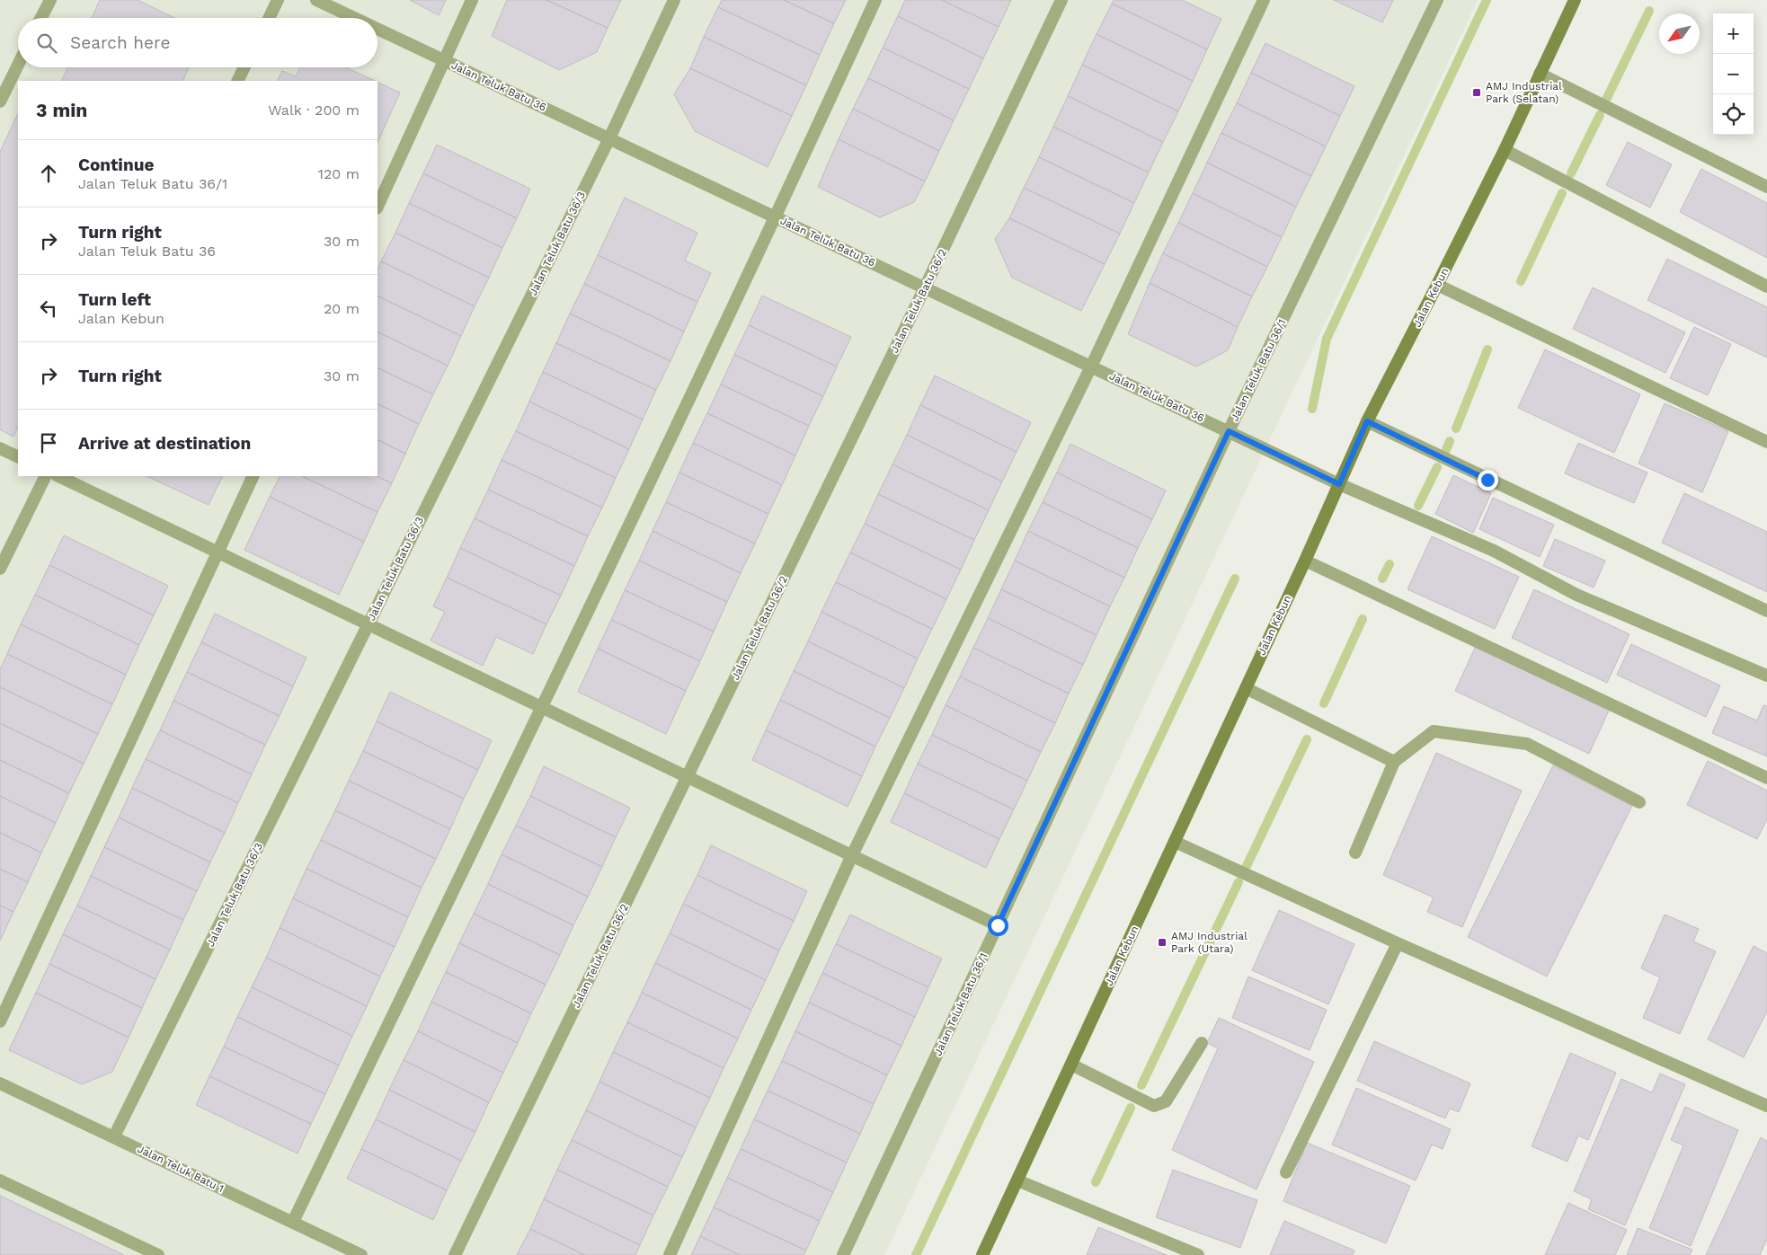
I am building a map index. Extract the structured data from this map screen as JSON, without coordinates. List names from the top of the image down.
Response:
{
  "streets": {
    "main road": ["Jalan Kebun"],
    "street": [
      "Jalan Teluk Batu 36",
      "Jalan Teluk Batu 36/3",
      "Jalan Teluk Batu 36/2",
      "Jalan Teluk Batu 36/1",
      "Jalan Teluk Batu 1"
    ]
  },
  "crossings": [
    ["Jalan Teluk Batu 36", "Jalan Teluk Batu 36/3"],
    ["Jalan Teluk Batu 36", "Jalan Kebun"],
    ["Jalan Teluk Batu 36", "Jalan Teluk Batu 36/2"],
    ["Jalan Teluk Batu 36", "Jalan Teluk Batu 36/1"],
    ["Jalan Teluk Batu 36/3", "Jalan Teluk Batu 1"]
  ],
  "places": {
    "transit": ["AMJ Industrial Park (Selatan)", "AMJ Industrial Park (Utara)"]
  },
  "north": "bottom left",
  "page": {
    "map_buttons": ["+", "−"],
    "search": "Search here",
    "heading": ["3 min", "Walk · 200 m"],
    "list": [
      ["Continue", "Jalan Teluk Batu 36/1", "120 m"],
      ["Turn right", "Jalan Teluk Batu 36", "30 m"],
      ["Turn left", "Jalan Kebun", "20 m"],
      ["Turn right", "30 m"],
      "Arrive at destination"
    ]
  }
}
